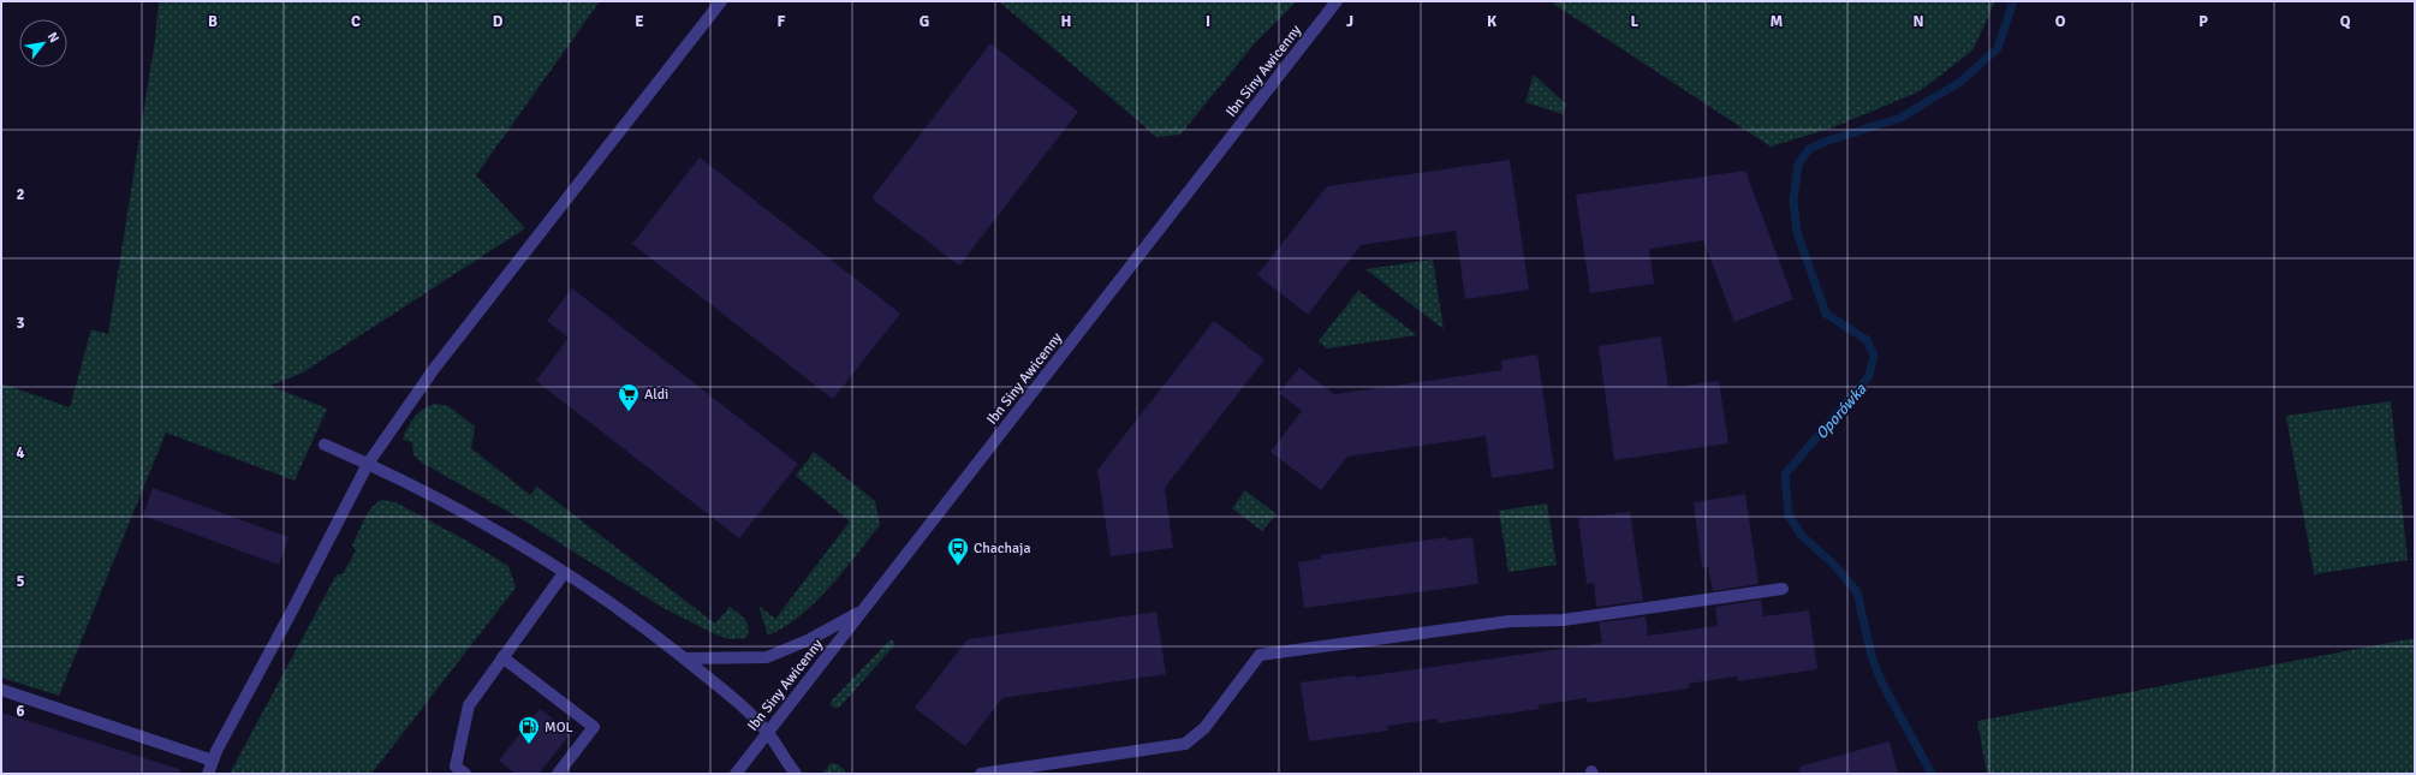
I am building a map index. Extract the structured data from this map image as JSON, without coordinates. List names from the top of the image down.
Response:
{
  "streets": {
    "street": ["Ibn Siny Awicenny"]
  },
  "water": ["Oporówka"],
  "places": {
    "supermarket": ["Aldi"],
    "bus stop": ["Chachaja"],
    "fuel station": ["MOL"]
  },
  "north": "top right",
  "grid": {
    "columns": [
      "B",
      "C",
      "D",
      "E",
      "F",
      "G",
      "H",
      "I",
      "J",
      "K",
      "L",
      "M",
      "N",
      "O",
      "P",
      "Q"
    ],
    "rows": [
      "2",
      "3",
      "4",
      "5",
      "6"
    ]
  }
}
